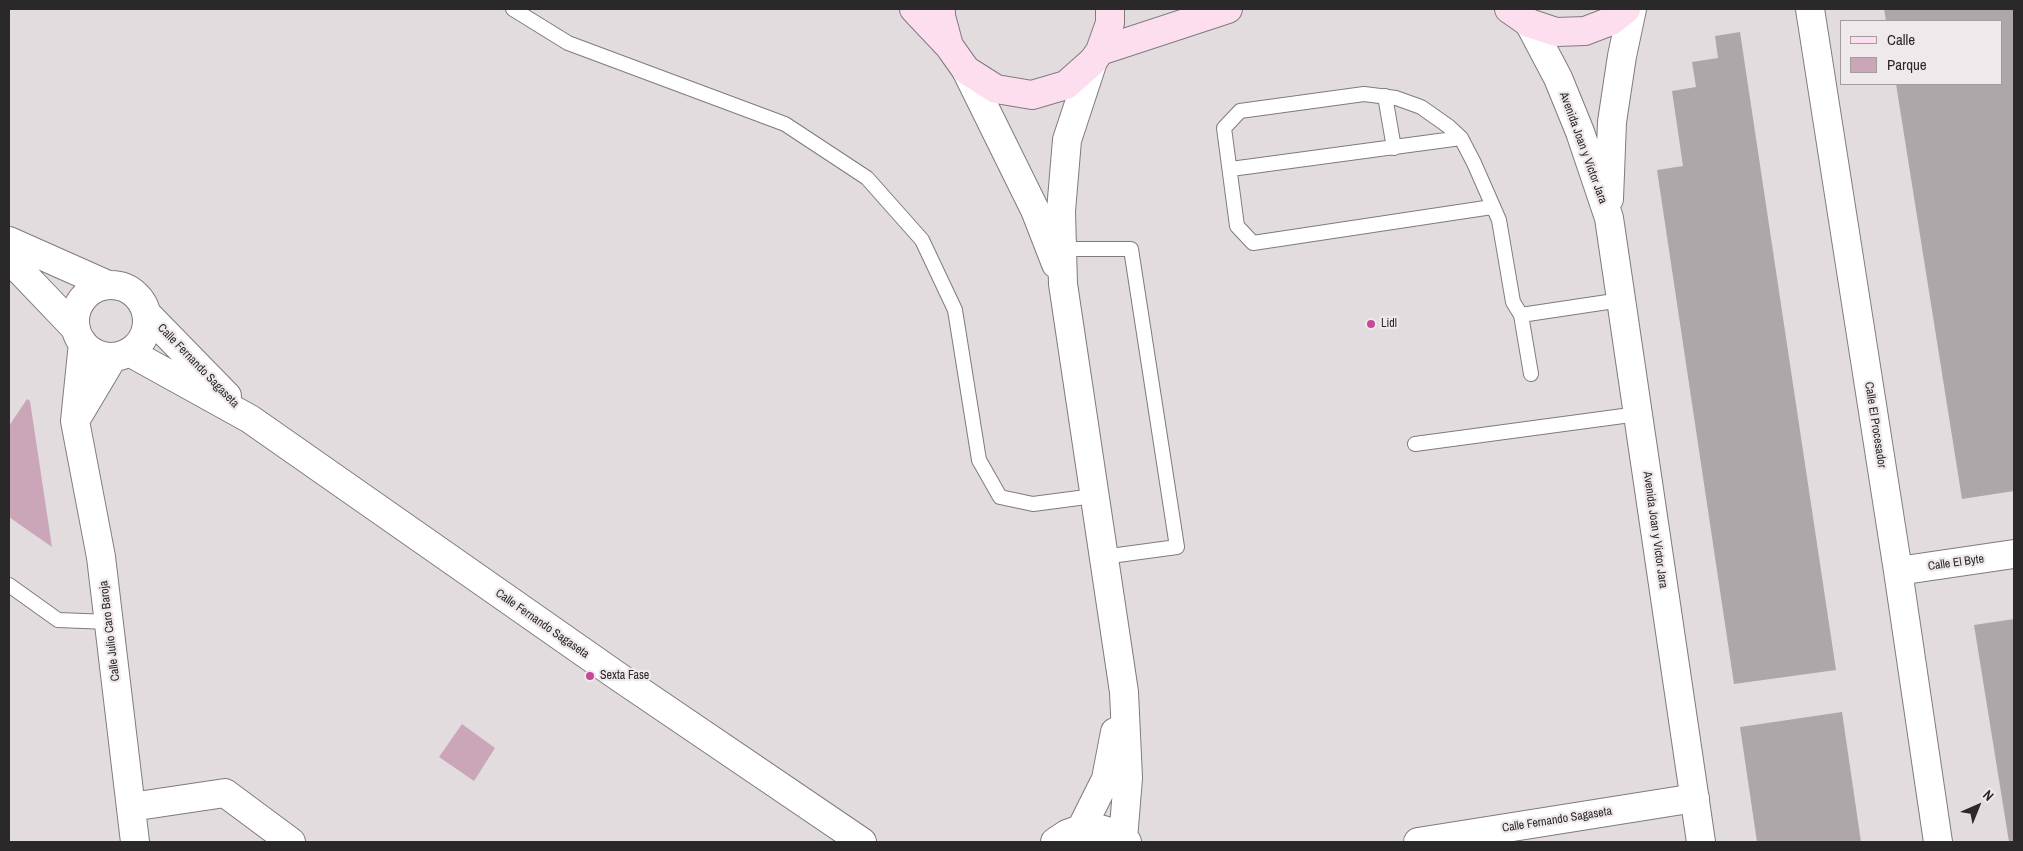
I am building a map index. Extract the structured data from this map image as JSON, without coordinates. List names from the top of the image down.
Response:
{
  "streets": {
    "street": [
      "Avenida Joan y Víctor Jara",
      "Calle Fernando Sagaseta",
      "Calle El Procesador",
      "Avenida Joan y Victor Jara",
      "Calle El Byte",
      "Calle Julio Caro Baroja"
    ]
  },
  "crossings": [
    ["Avenida Joan y Víctor Jara", "Avenida Joan y Victor Jara"],
    ["Calle Fernando Sagaseta", "Avenida Joan y Victor Jara"],
    ["Calle Fernando Sagaseta", "Calle Julio Caro Baroja"],
    ["Calle El Procesador", "Calle El Byte"]
  ],
  "places": ["Lidl", "Sexta Fase"],
  "legend": ["Calle", "Parque"],
  "north": "top right"
}
